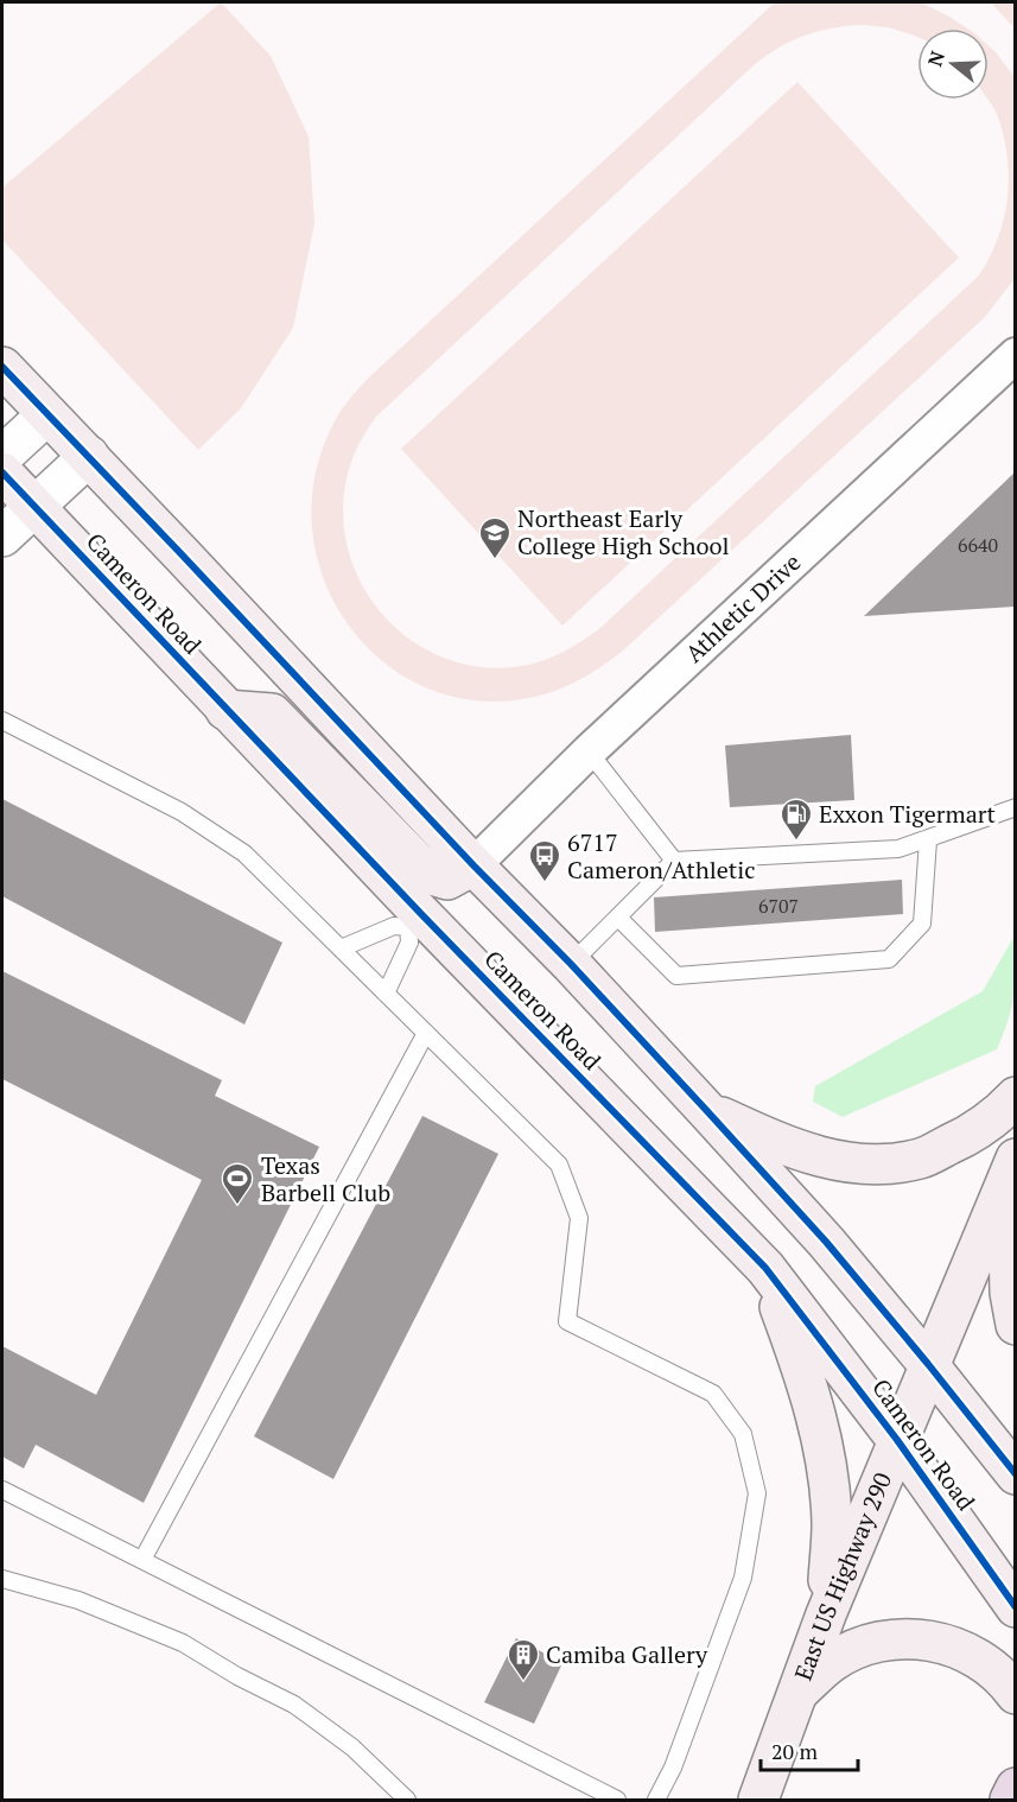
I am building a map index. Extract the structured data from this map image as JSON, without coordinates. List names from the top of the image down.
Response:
{
  "streets": {
    "main road": ["Cameron Road", "East US Highway 290"],
    "street": ["Athletic Drive"]
  },
  "crossings": [
    ["Cameron Road", "East US Highway 290"]
  ],
  "places": {
    "school or university": ["Northeast Early College High School"],
    "fuel station": ["Exxon Tigermart"],
    "bus stop": ["6717 Cameron/Athletic"],
    "sports": ["Texas Barbell Club"],
    "building": ["Camiba Gallery"]
  },
  "house_numbers": ["6640", "6707"],
  "scale_bar": "20 m",
  "north": "left"
}
